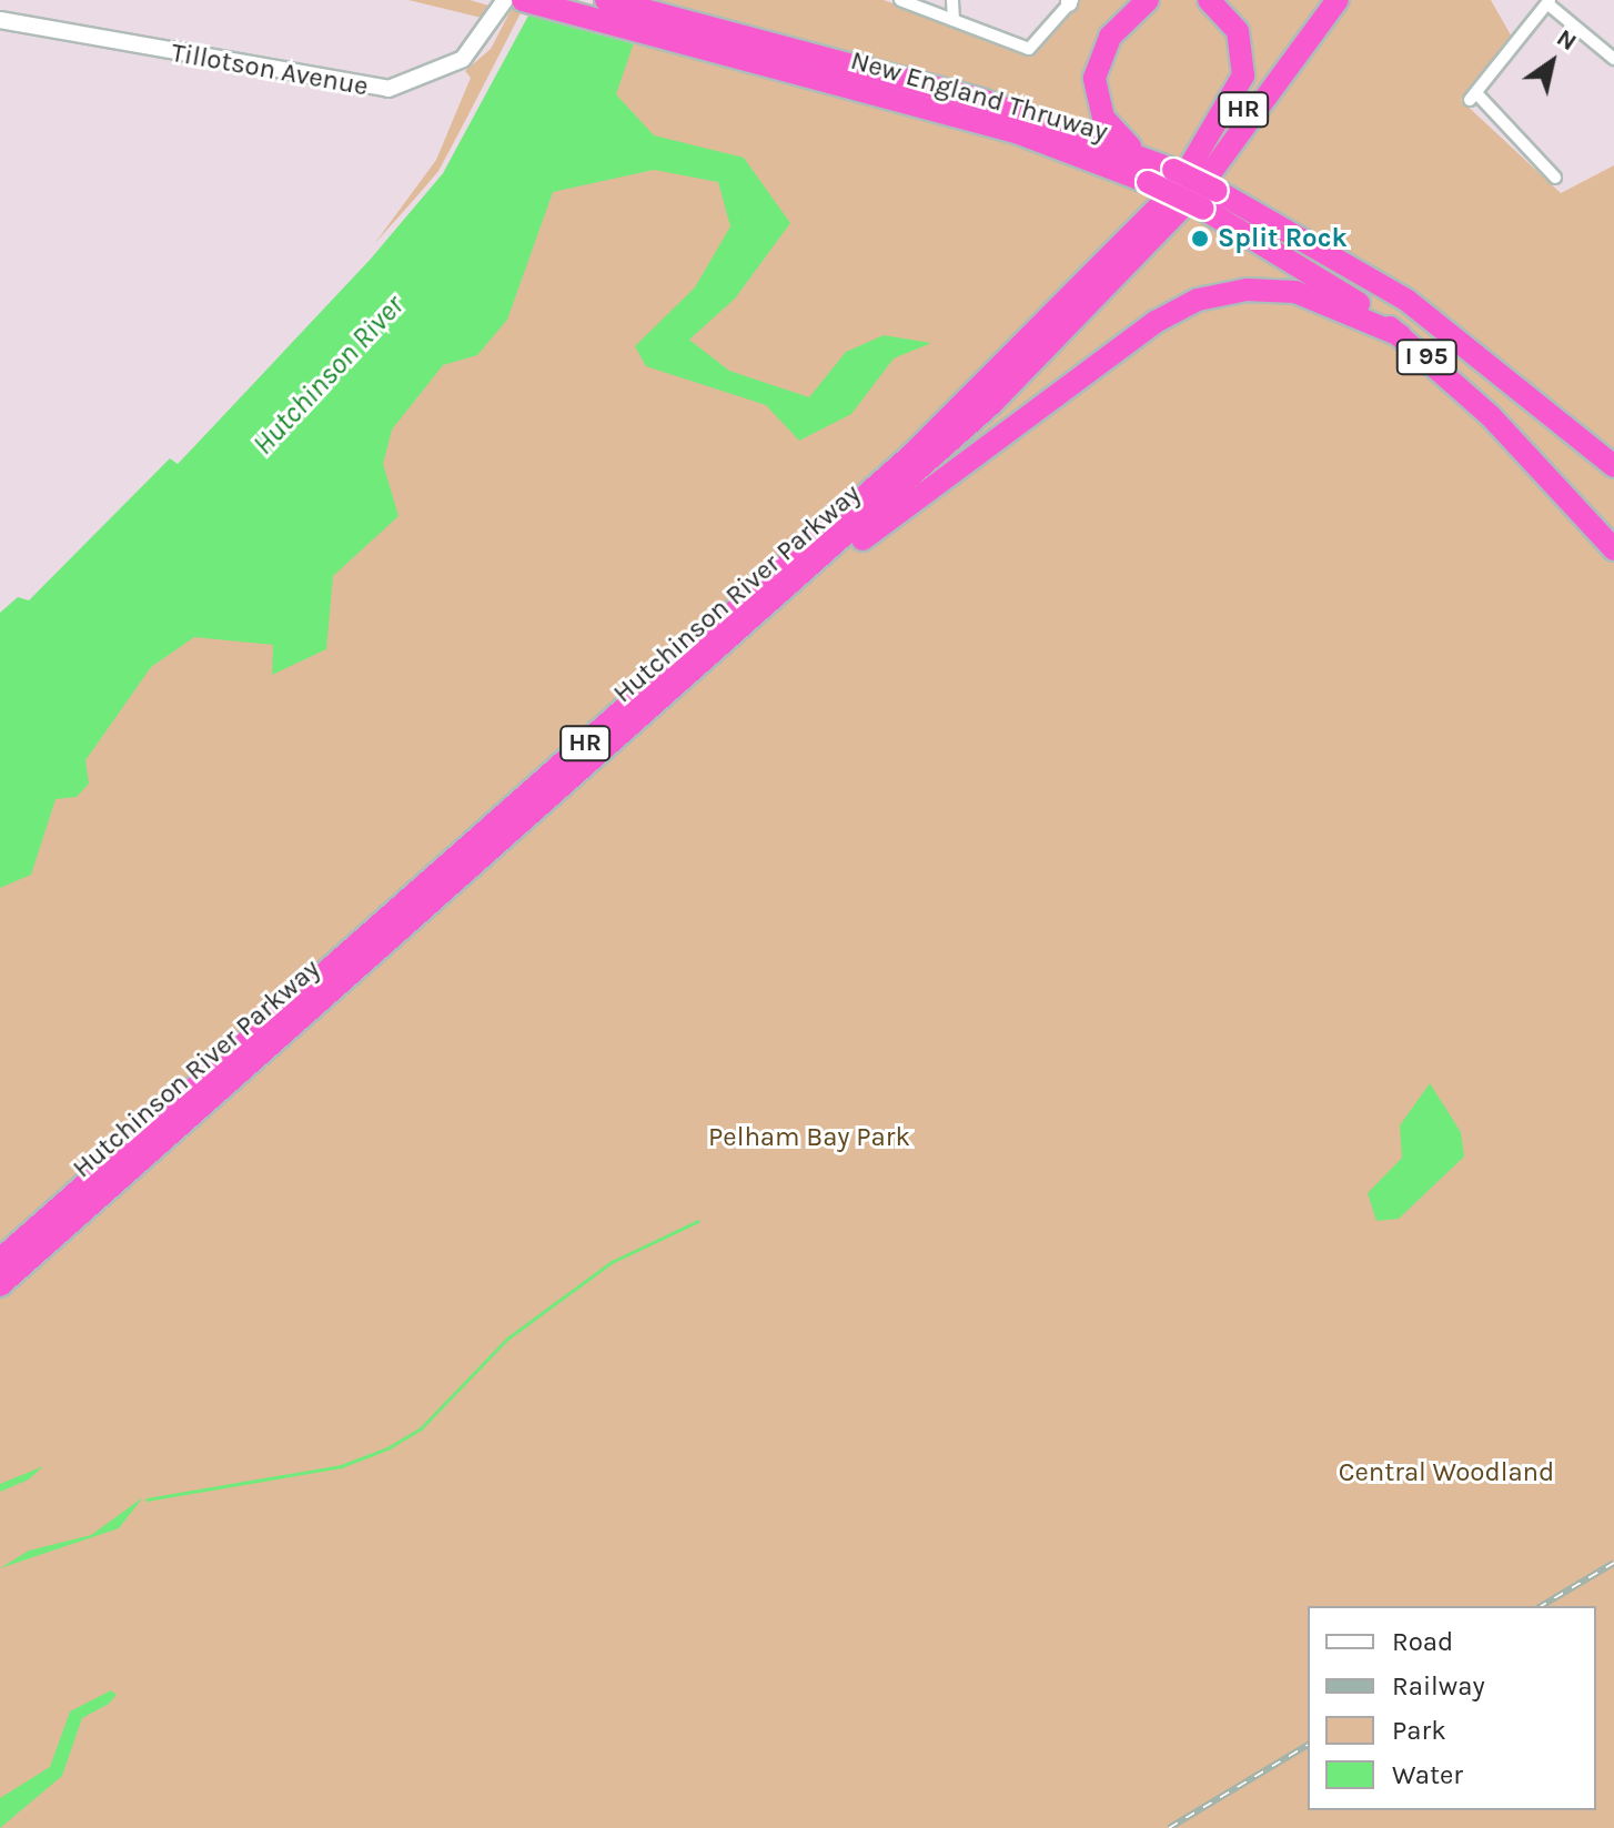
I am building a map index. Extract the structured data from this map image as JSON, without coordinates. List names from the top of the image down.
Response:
{
  "streets": {
    "highway": [
      "New England Thruway",
      "HR",
      "I 95",
      "Hutchinson River Parkway"
    ],
    "street": ["Tillotson Avenue"]
  },
  "crossings": [
    ["New England Thruway", "Hutchinson River Parkway"]
  ],
  "water": ["Hutchinson River"],
  "parks": ["Pelham Bay Park", "Central Woodland"],
  "places": ["Split Rock"],
  "legend": [
    "Road",
    "Railway",
    "Park",
    "Water"
  ],
  "north": "top right"
}
